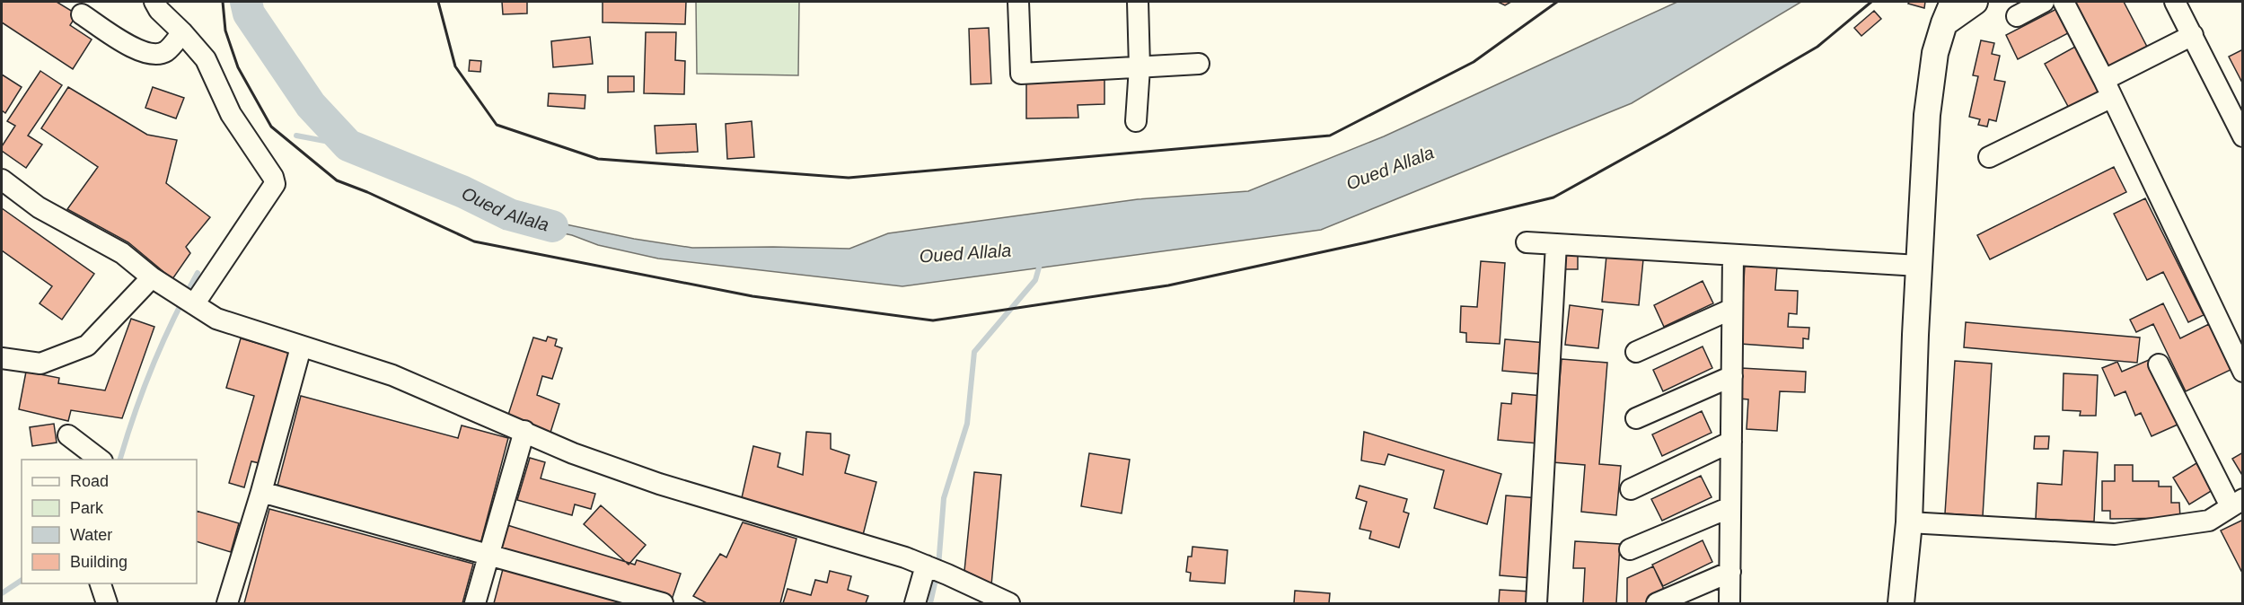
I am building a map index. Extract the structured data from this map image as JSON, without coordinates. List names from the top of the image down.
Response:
{
  "water": ["Oued Allala"],
  "legend": [
    "Road",
    "Park",
    "Water",
    "Building"
  ]
}
